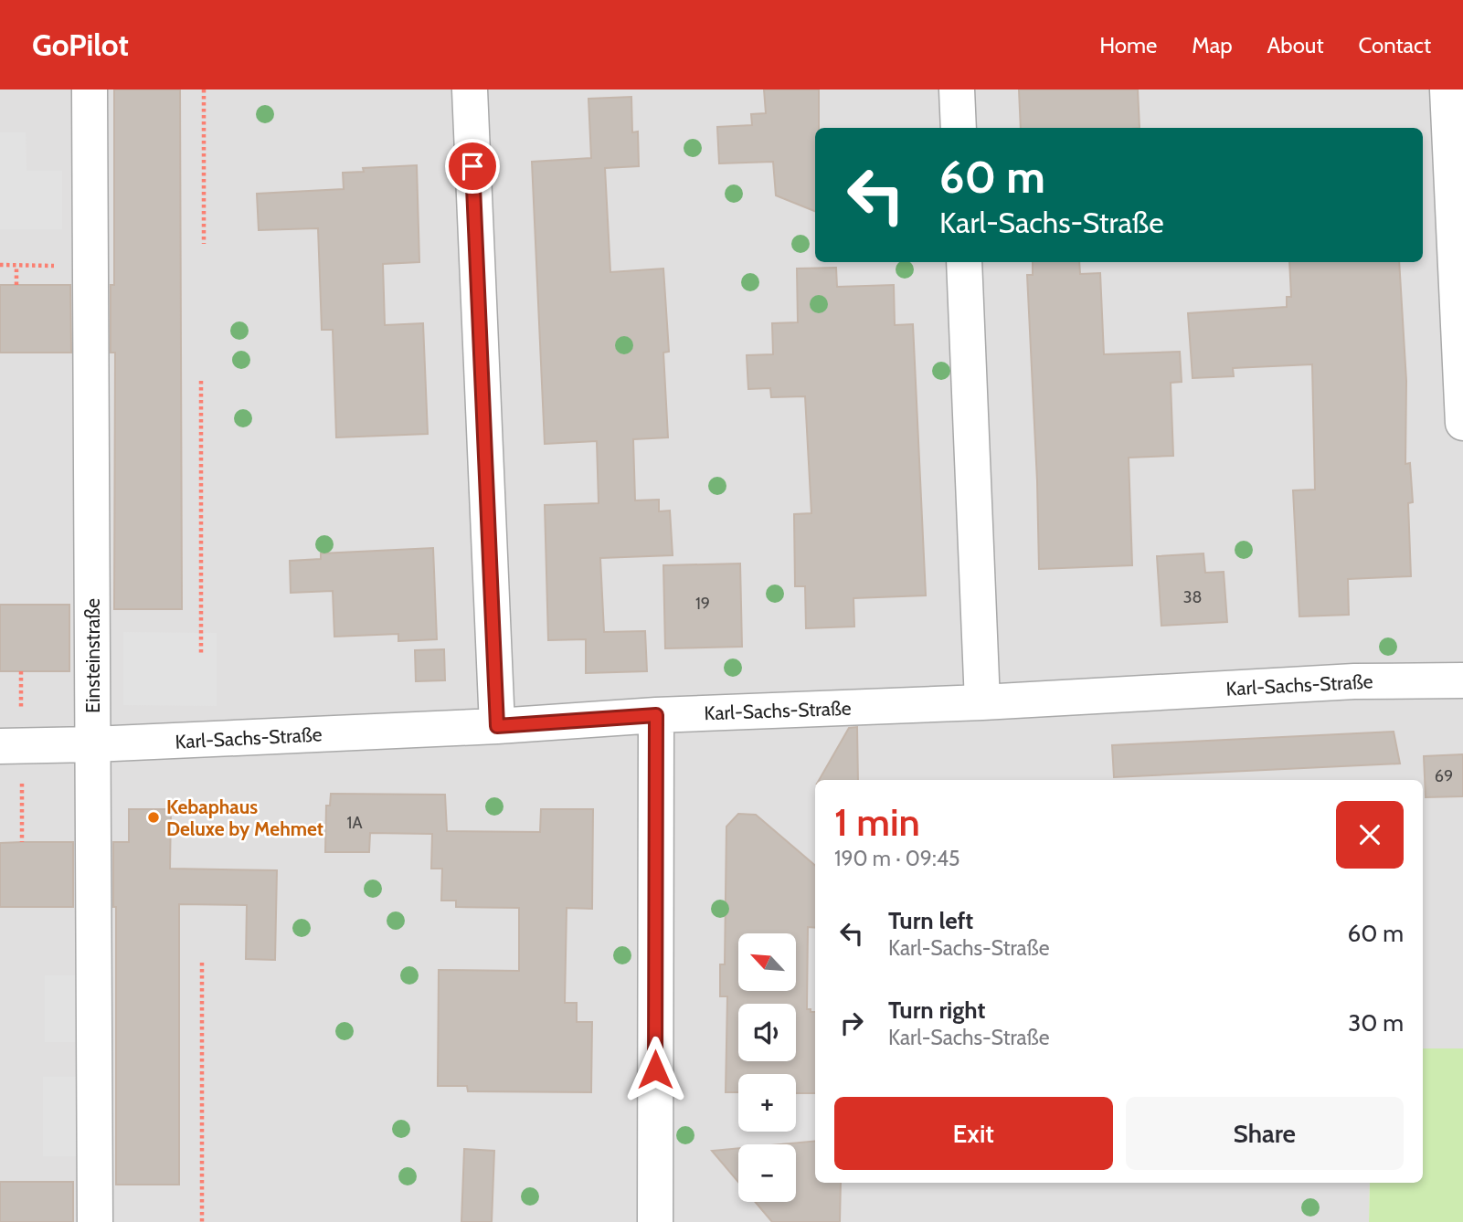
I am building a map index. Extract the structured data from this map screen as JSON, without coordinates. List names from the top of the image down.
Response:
{
  "streets": {
    "street": ["Einsteinstraße", "Karl-Sachs-Straße"]
  },
  "crossings": [
    ["Einsteinstraße", "Karl-Sachs-Straße"]
  ],
  "places": ["Kebaphaus Deluxe by Mehmet"],
  "house_numbers": [
    "38",
    "19",
    "69",
    "1A"
  ],
  "north": "top left",
  "page": {
    "header": "GoPilot",
    "nav": [
      "Home",
      "Map",
      "About",
      "Contact"
    ],
    "turn": ["60 m", "Karl-Sachs-Straße"],
    "heading": ["1 min", "190 m · 09:45"],
    "list": [
      {
        "name": "Turn left",
        "note": "Karl-Sachs-Straße",
        "value": "60 m"
      },
      {
        "name": "Turn right",
        "note": "Karl-Sachs-Straße",
        "value": "30 m"
      }
    ],
    "map_buttons": ["+", "−"],
    "buttons": ["Exit", "Share"]
  }
}
